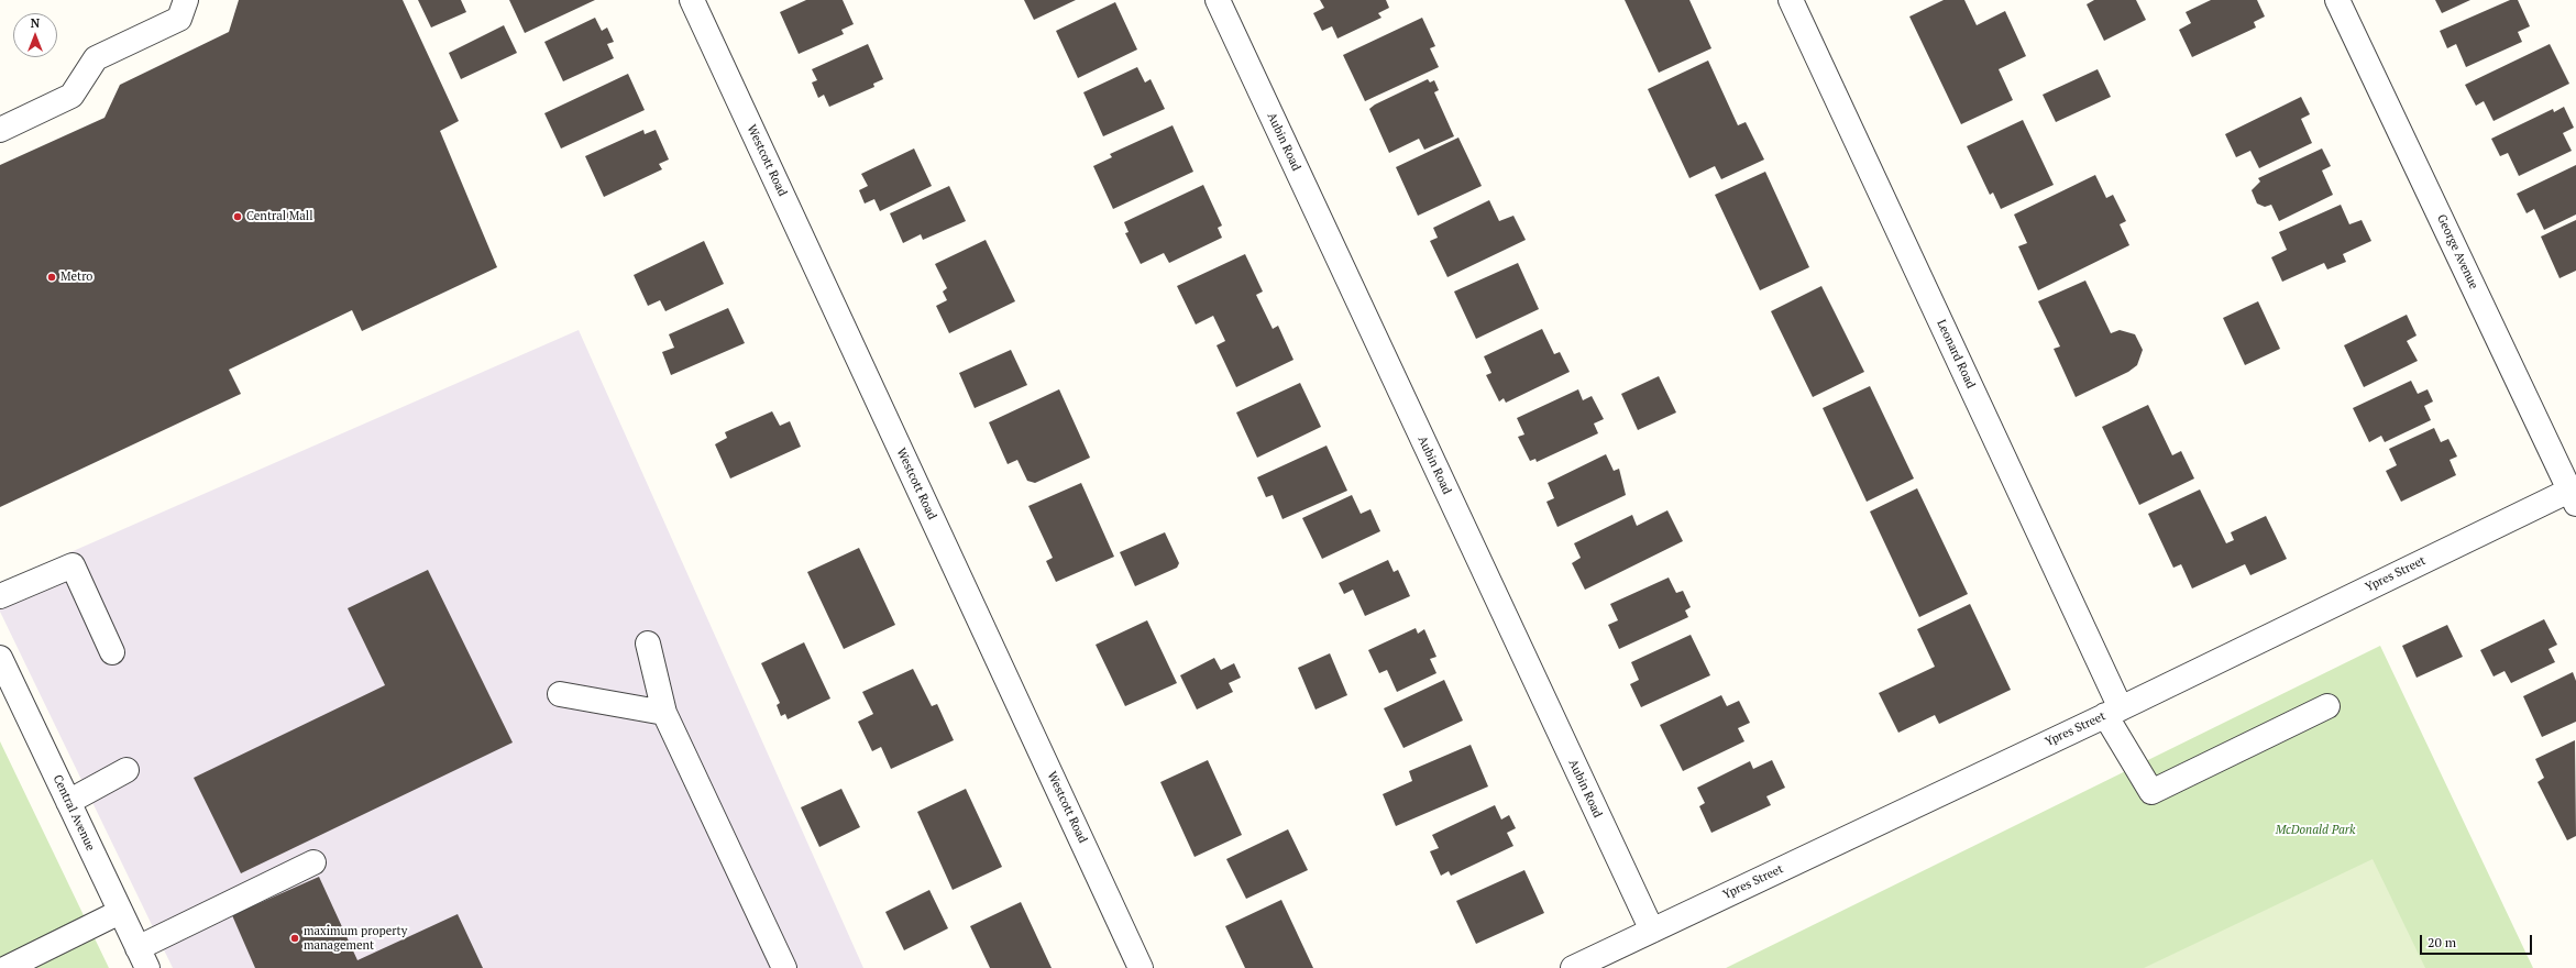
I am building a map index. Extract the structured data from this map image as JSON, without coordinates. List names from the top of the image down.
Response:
{
  "streets": {
    "street": [
      "Aubin Road",
      "Westcott Road",
      "George Avenue",
      "Leonard Road",
      "Ypres Street",
      "Central Avenue"
    ]
  },
  "crossings": [
    ["Aubin Road", "Ypres Street"],
    ["George Avenue", "Ypres Street"],
    ["Leonard Road", "Ypres Street"]
  ],
  "parks": ["McDonald Park"],
  "places": ["Central Mall", "Metro", "maximum property management"],
  "scale_bar": "20 m",
  "north": "top"
}
